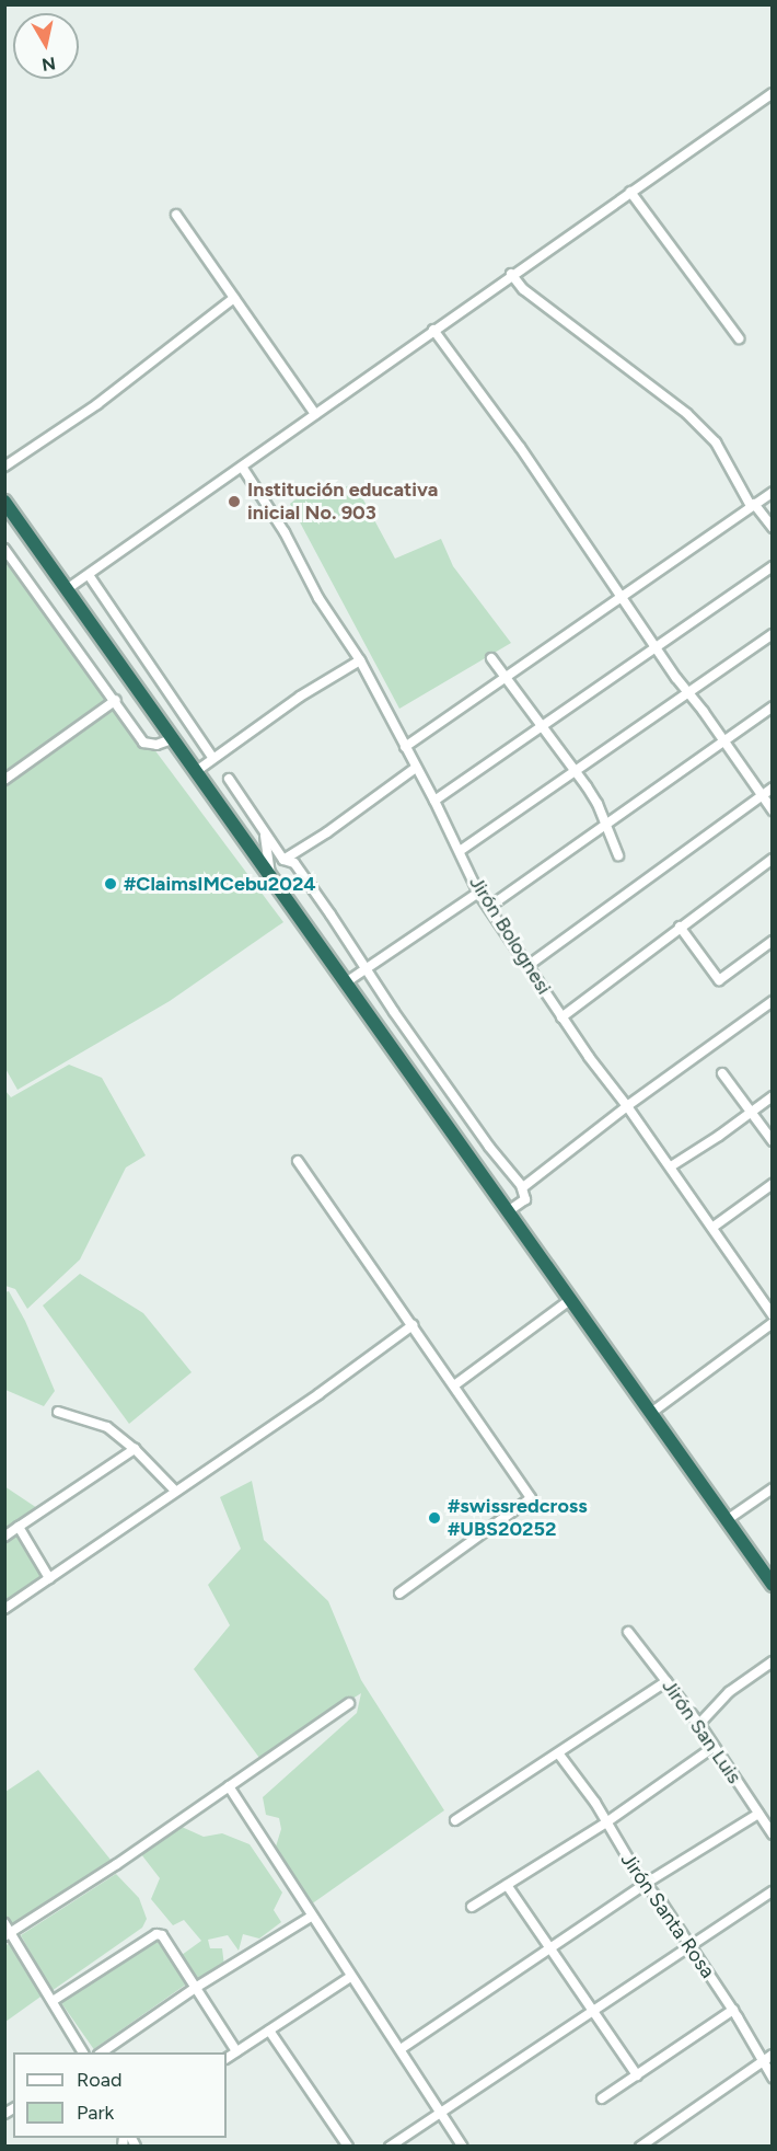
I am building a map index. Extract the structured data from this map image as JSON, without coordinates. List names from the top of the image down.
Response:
{
  "streets": {
    "street": ["Jirón Bolognesi", "Jirón San Luis", "Jirón Santa Rosa"]
  },
  "places": ["Institución educativa inicial No. 903", "#ClaimsIMCebu2024", "#swissredcross #UBS20252"],
  "legend": ["Road", "Park"],
  "north": "bottom"
}
